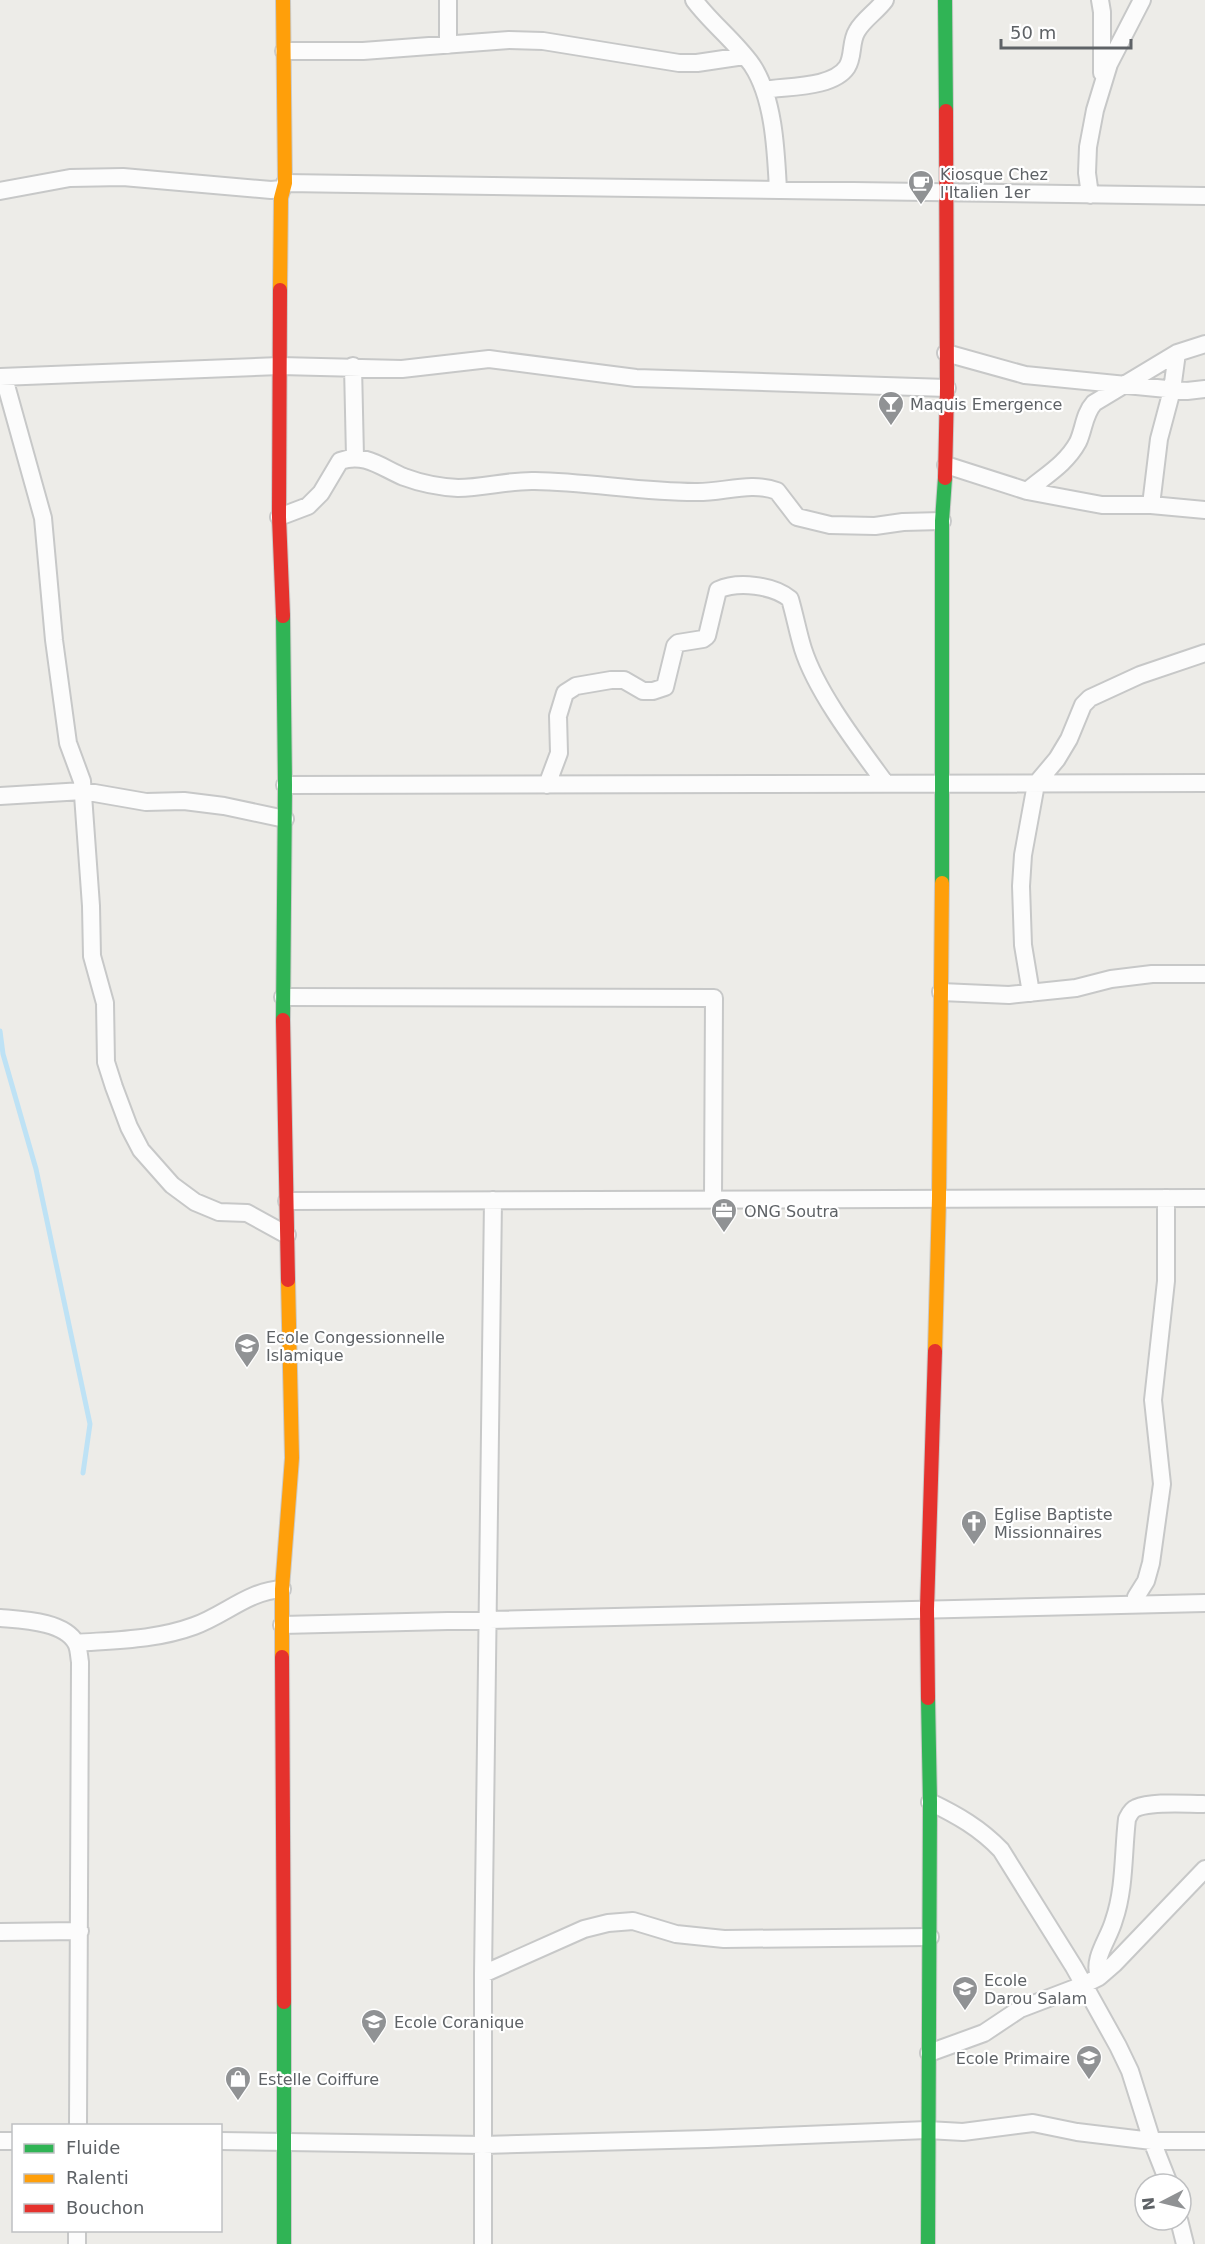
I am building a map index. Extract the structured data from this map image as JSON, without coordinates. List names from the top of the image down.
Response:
{
  "places": {
    "cafe": ["Kiosque Chez l'Italien 1er"],
    "bar": ["Maquis Emergence"],
    "office": ["ONG Soutra"],
    "school or university": [
      "Ecole Congessionnelle Islamique",
      "Ecole Darou Salam",
      "Ecole Coranique",
      "Ecole Primaire"
    ],
    "church": ["Eglise Baptiste Missionnaires"],
    "shop": ["Estelle Coiffure"]
  },
  "legend": ["Fluide", "Ralenti", "Bouchon"],
  "scale_bar": "50 m",
  "north": "left"
}
